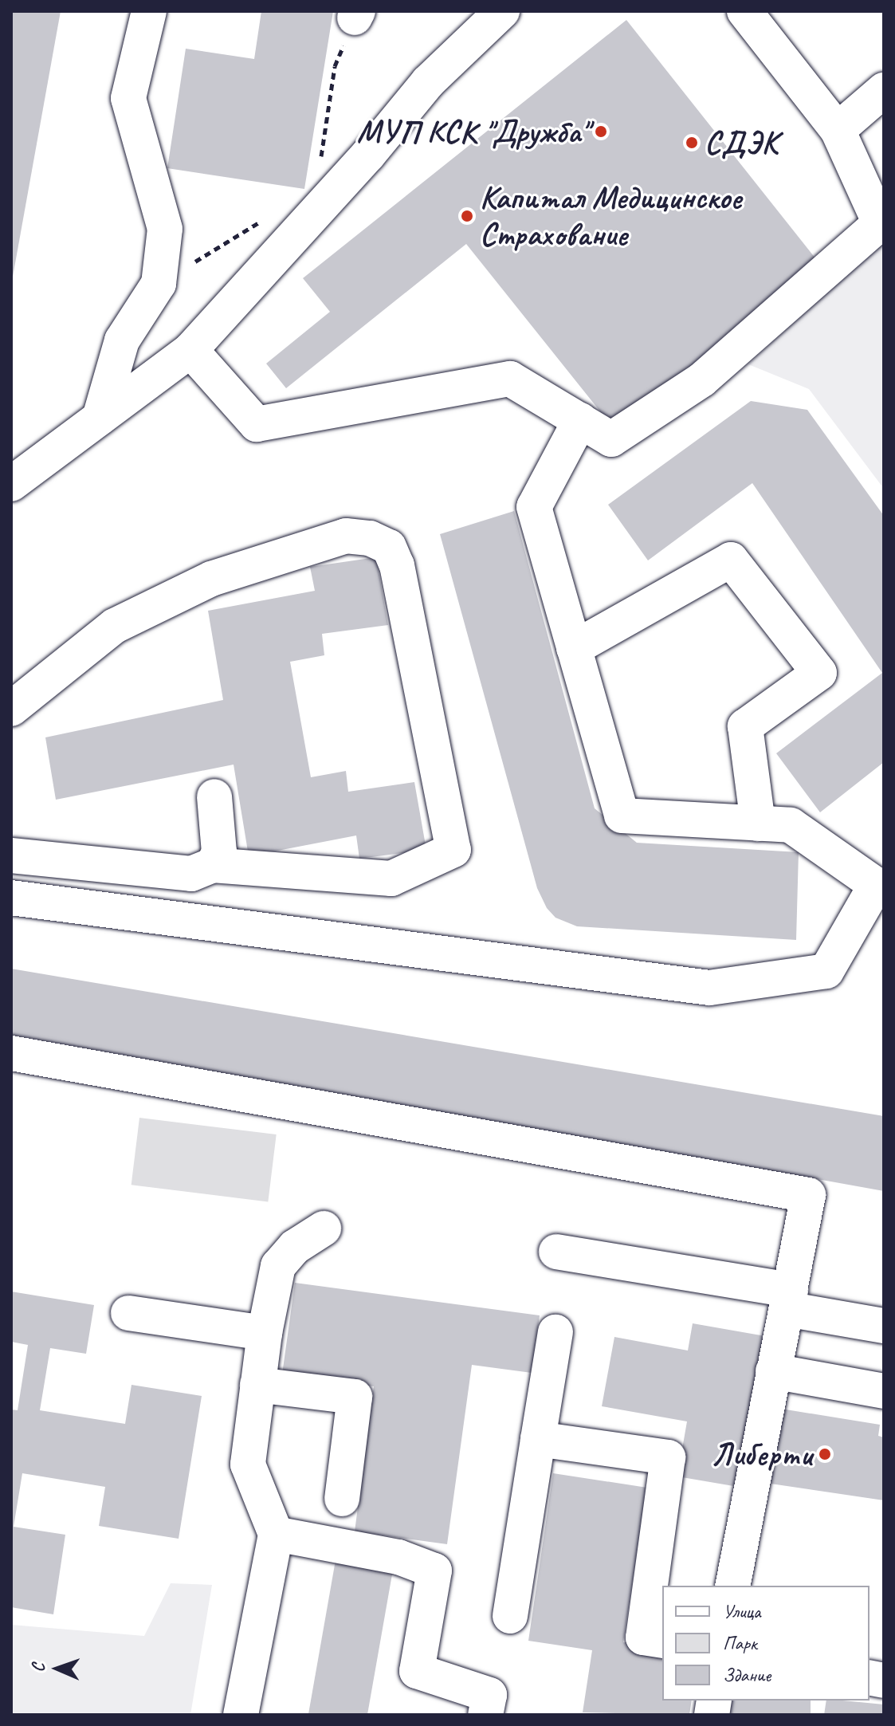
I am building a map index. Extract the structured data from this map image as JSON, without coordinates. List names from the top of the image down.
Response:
{
  "places": [
    "МУП КСК \"Дружба\"",
    "СДЭК",
    "Капитал Медицинское Страхование",
    "Либерти"
  ],
  "legend": ["Улица", "Парк", "Здание"],
  "north": "left"
}
